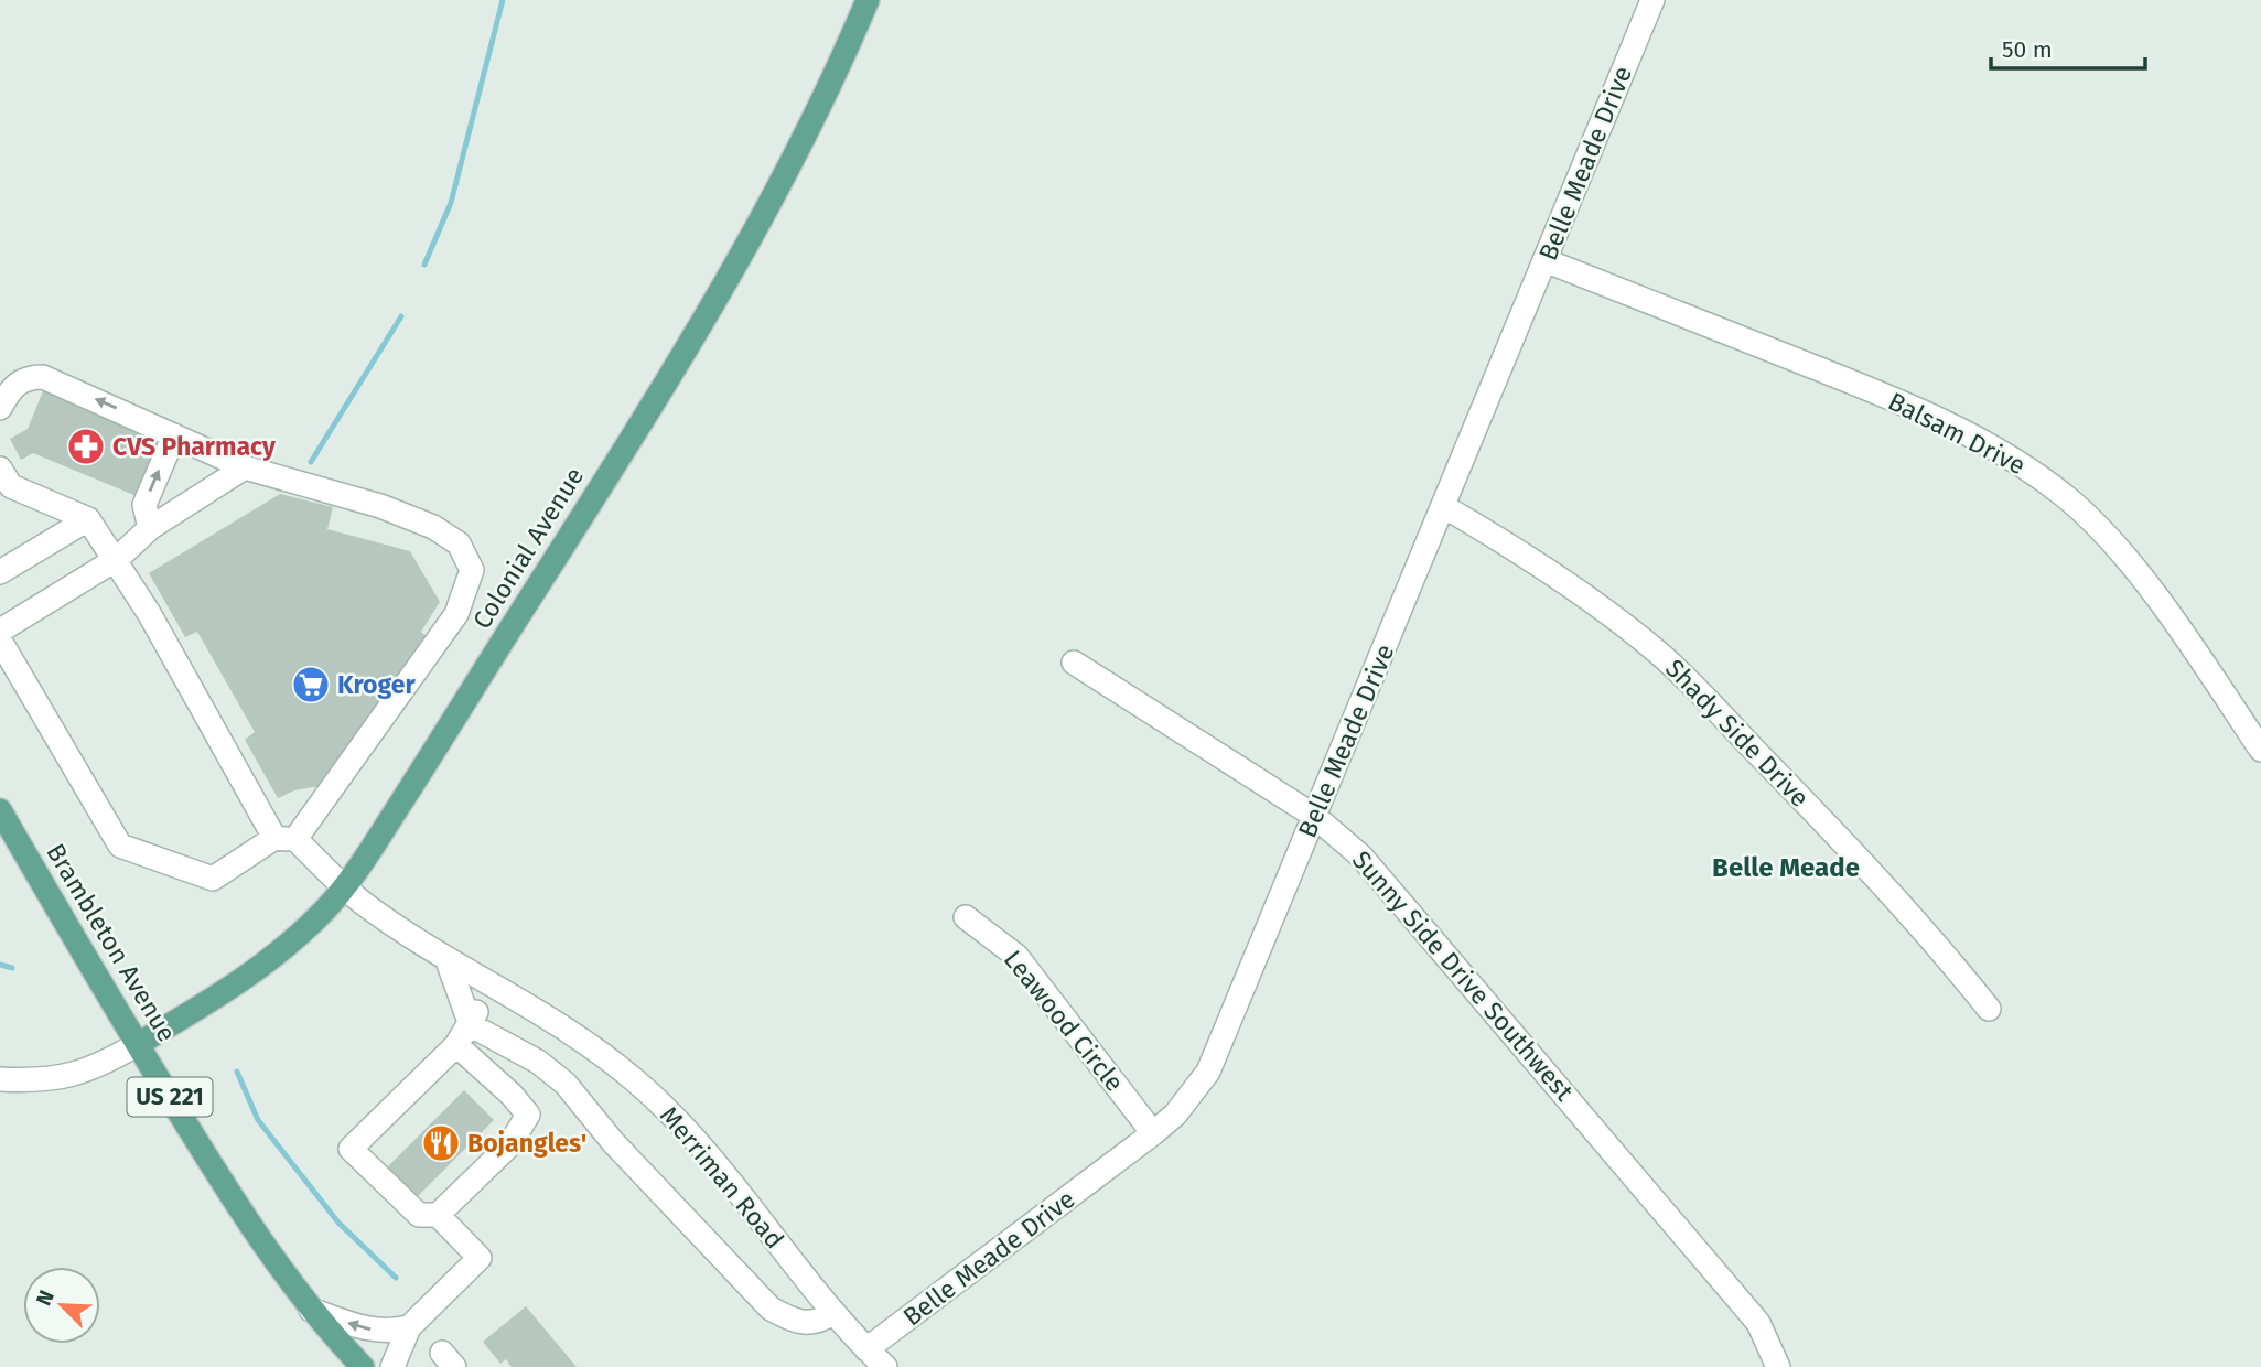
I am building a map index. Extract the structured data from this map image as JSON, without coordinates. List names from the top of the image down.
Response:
{
  "streets": {
    "main road": ["Colonial Avenue", "Brambleton Avenue", "US 221"],
    "street": [
      "Belle Meade Drive",
      "Balsam Drive",
      "Shady Side Drive",
      "Sunny Side Drive Southwest",
      "Leawood Circle",
      "Merriman Road"
    ]
  },
  "crossings": [
    ["Belle Meade Drive", "Balsam Drive"],
    ["Belle Meade Drive", "Shady Side Drive"],
    ["Belle Meade Drive", "Sunny Side Drive Southwest"],
    ["Belle Meade Drive", "Leawood Circle"],
    ["Belle Meade Drive", "Merriman Road"],
    ["Colonial Avenue", "Brambleton Avenue"],
    ["Colonial Avenue", "Merriman Road"]
  ],
  "districts": ["Belle Meade"],
  "places": {
    "pharmacy": ["CVS Pharmacy"],
    "supermarket": ["Kroger"],
    "restaurant": ["Bojangles'"]
  },
  "scale_bar": "50 m",
  "north": "top left"
}
